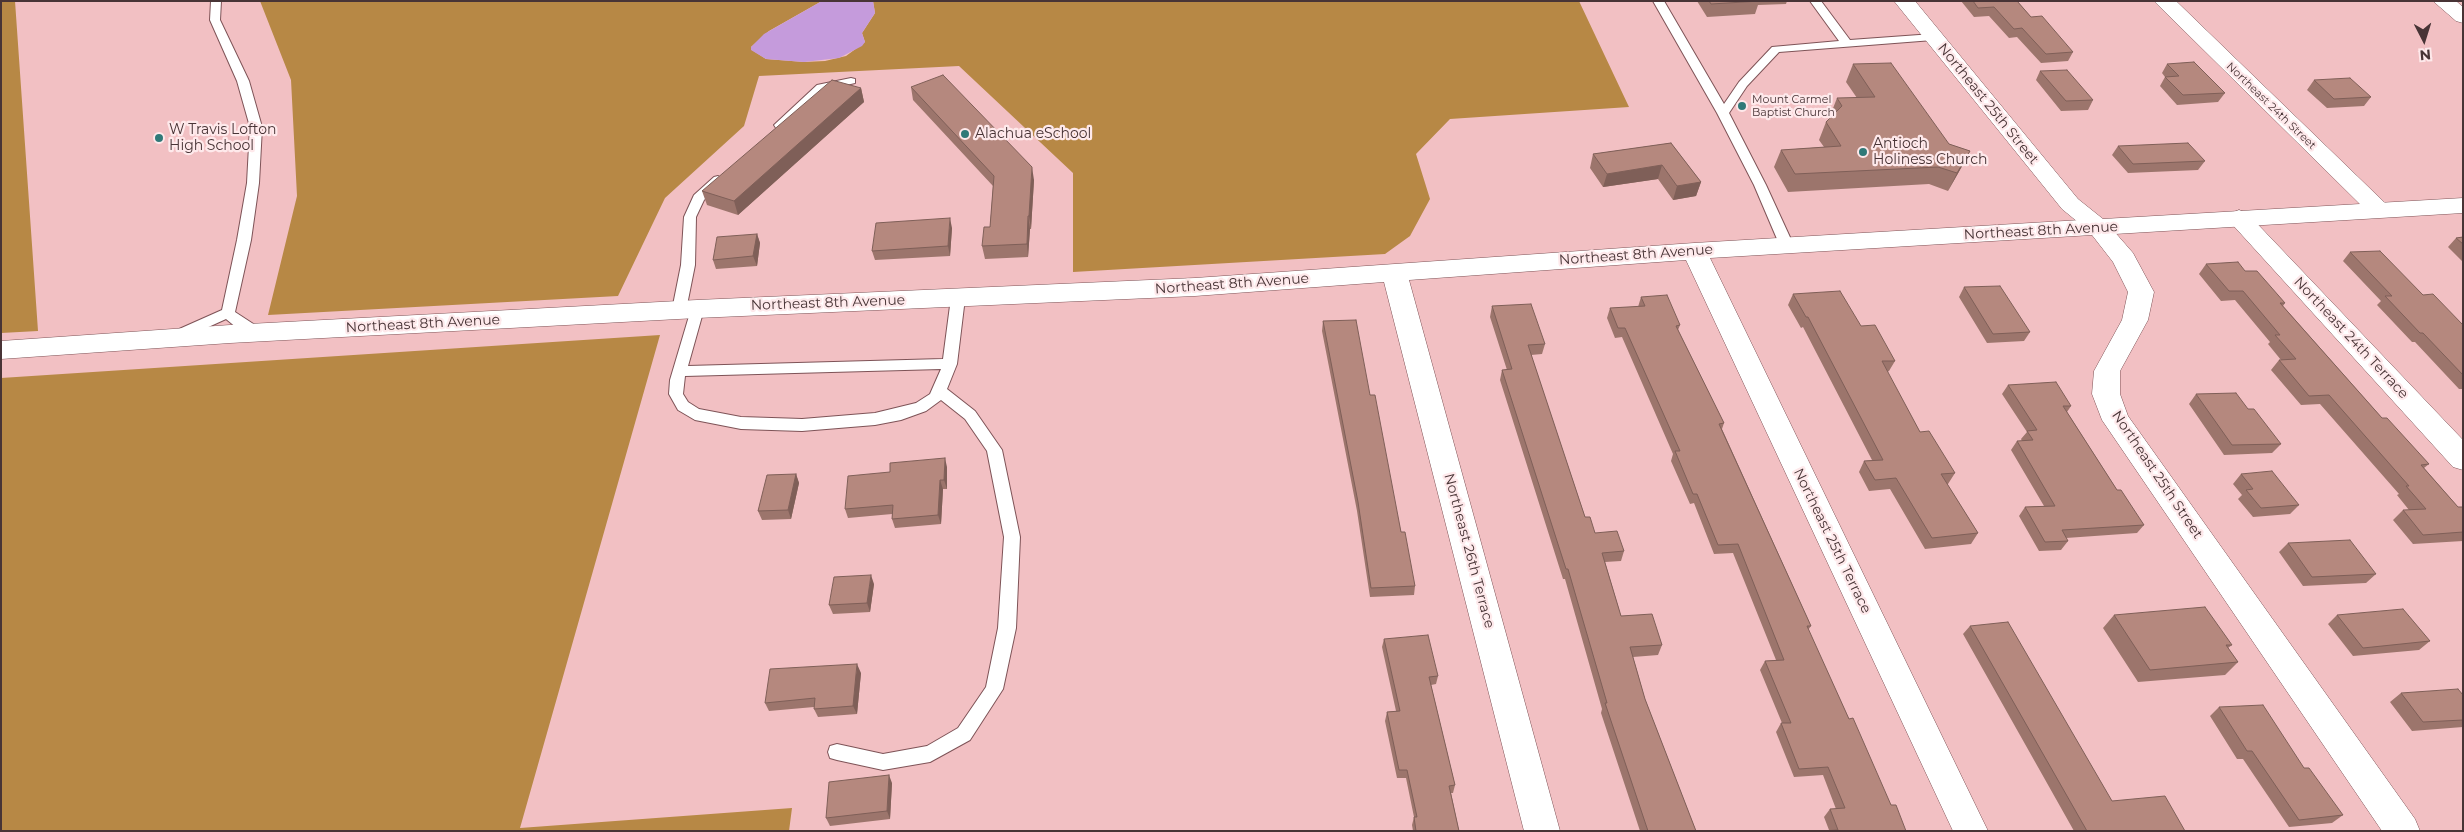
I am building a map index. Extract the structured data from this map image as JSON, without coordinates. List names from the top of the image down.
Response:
{
  "streets": {
    "street": [
      "Northeast 25th Street",
      "Northeast 24th Street",
      "Northeast 8th Avenue",
      "Northeast 24th Terrace",
      "Northeast 25th Terrace",
      "Northeast 26th Terrace"
    ]
  },
  "crossings": [
    ["Northeast 25th Street", "Northeast 8th Avenue"],
    ["Northeast 24th Street", "Northeast 8th Avenue"],
    ["Northeast 8th Avenue", "Northeast 24th Terrace"],
    ["Northeast 8th Avenue", "Northeast 25th Terrace"],
    ["Northeast 8th Avenue", "Northeast 26th Terrace"]
  ],
  "places": [
    "Mount Carmel Baptist Church",
    "Alachua eSchool",
    "W Travis Lofton High School",
    "Antioch Holiness Church"
  ],
  "north": "bottom"
}
